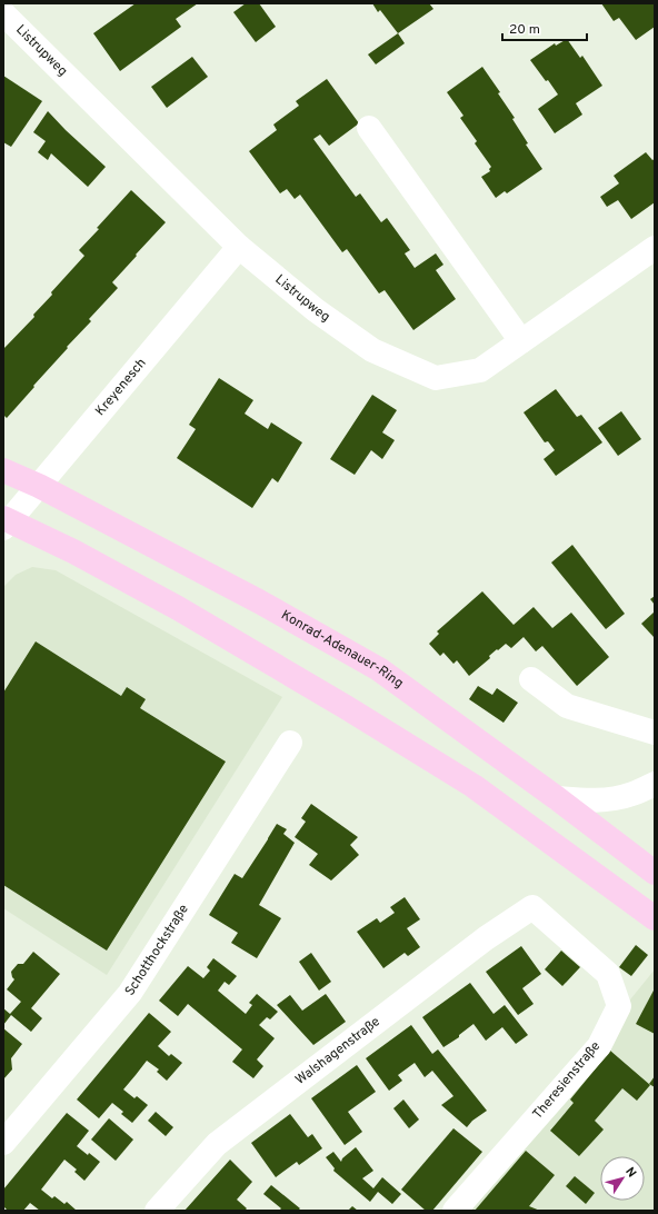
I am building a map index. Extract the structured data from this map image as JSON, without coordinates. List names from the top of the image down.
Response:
{
  "streets": {
    "main road": ["Konrad-Adenauer-Ring"],
    "street": [
      "Listrupweg",
      "Kreyenesch",
      "Schotthockstraße",
      "Walshagenstraße",
      "Theresienstraße"
    ]
  },
  "crossings": [
    ["Listrupweg", "Kreyenesch"],
    ["Kreyenesch", "Konrad-Adenauer-Ring"],
    ["Walshagenstraße", "Theresienstraße"]
  ],
  "scale_bar": "20 m",
  "north": "top right"
}
